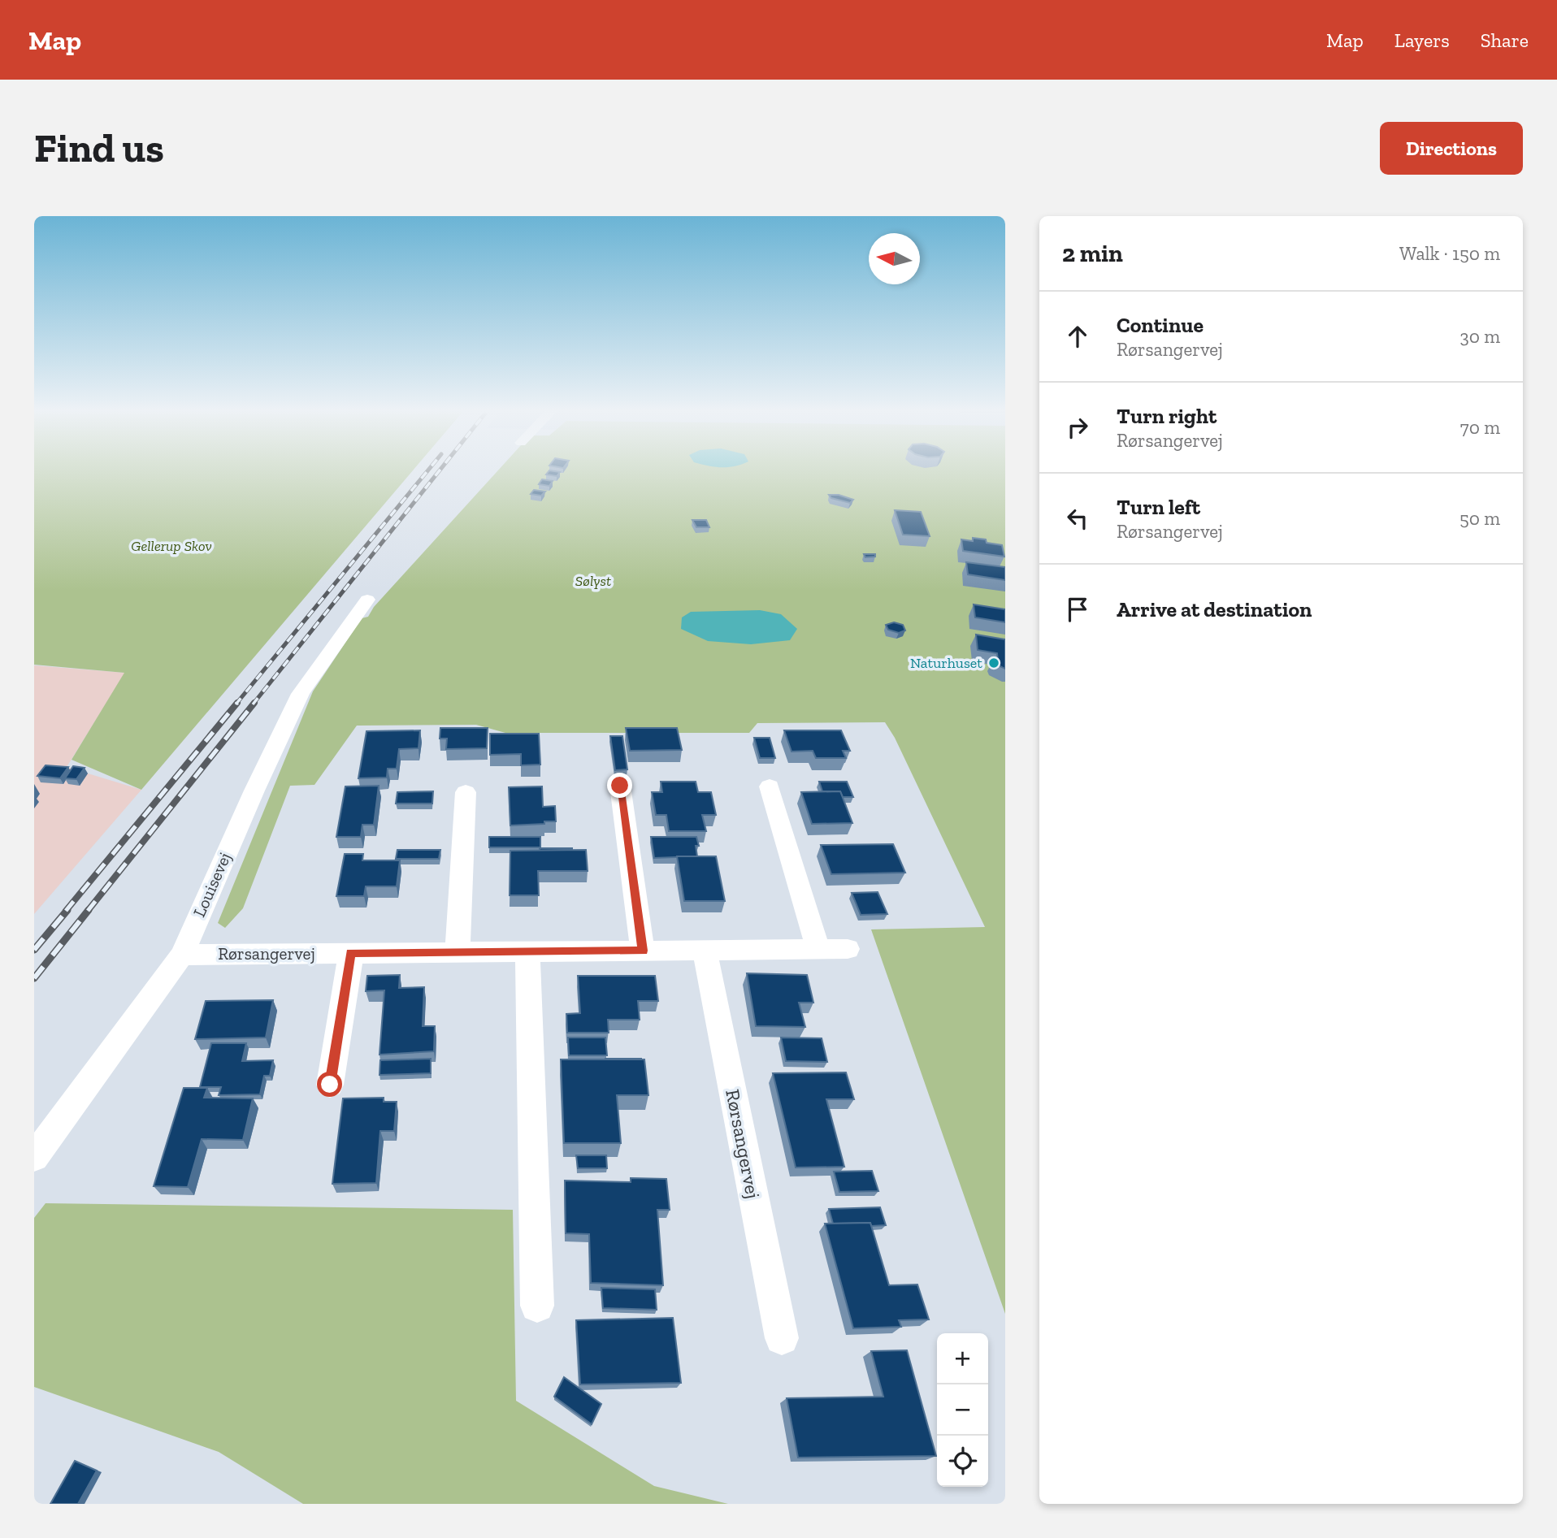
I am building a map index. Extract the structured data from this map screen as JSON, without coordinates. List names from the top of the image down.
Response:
{
  "streets": {
    "street": ["Louisevej", "Rørsangervej"]
  },
  "crossings": [
    ["Louisevej", "Rørsangervej"]
  ],
  "parks": ["Gellerup Skov", "Sølyst"],
  "places": ["Naturhuset"],
  "north": "left",
  "page": {
    "header": "Map",
    "nav": ["Map", "Layers", "Share"],
    "buttons": "Directions",
    "title": "Find us",
    "heading": ["2 min", "Walk · 150 m"],
    "list": [
      ["Continue", "Rørsangervej", "30 m"],
      ["Turn right", "Rørsangervej", "70 m"],
      ["Turn left", "Rørsangervej", "50 m"],
      "Arrive at destination"
    ],
    "map_buttons": ["+", "−"]
  }
}
